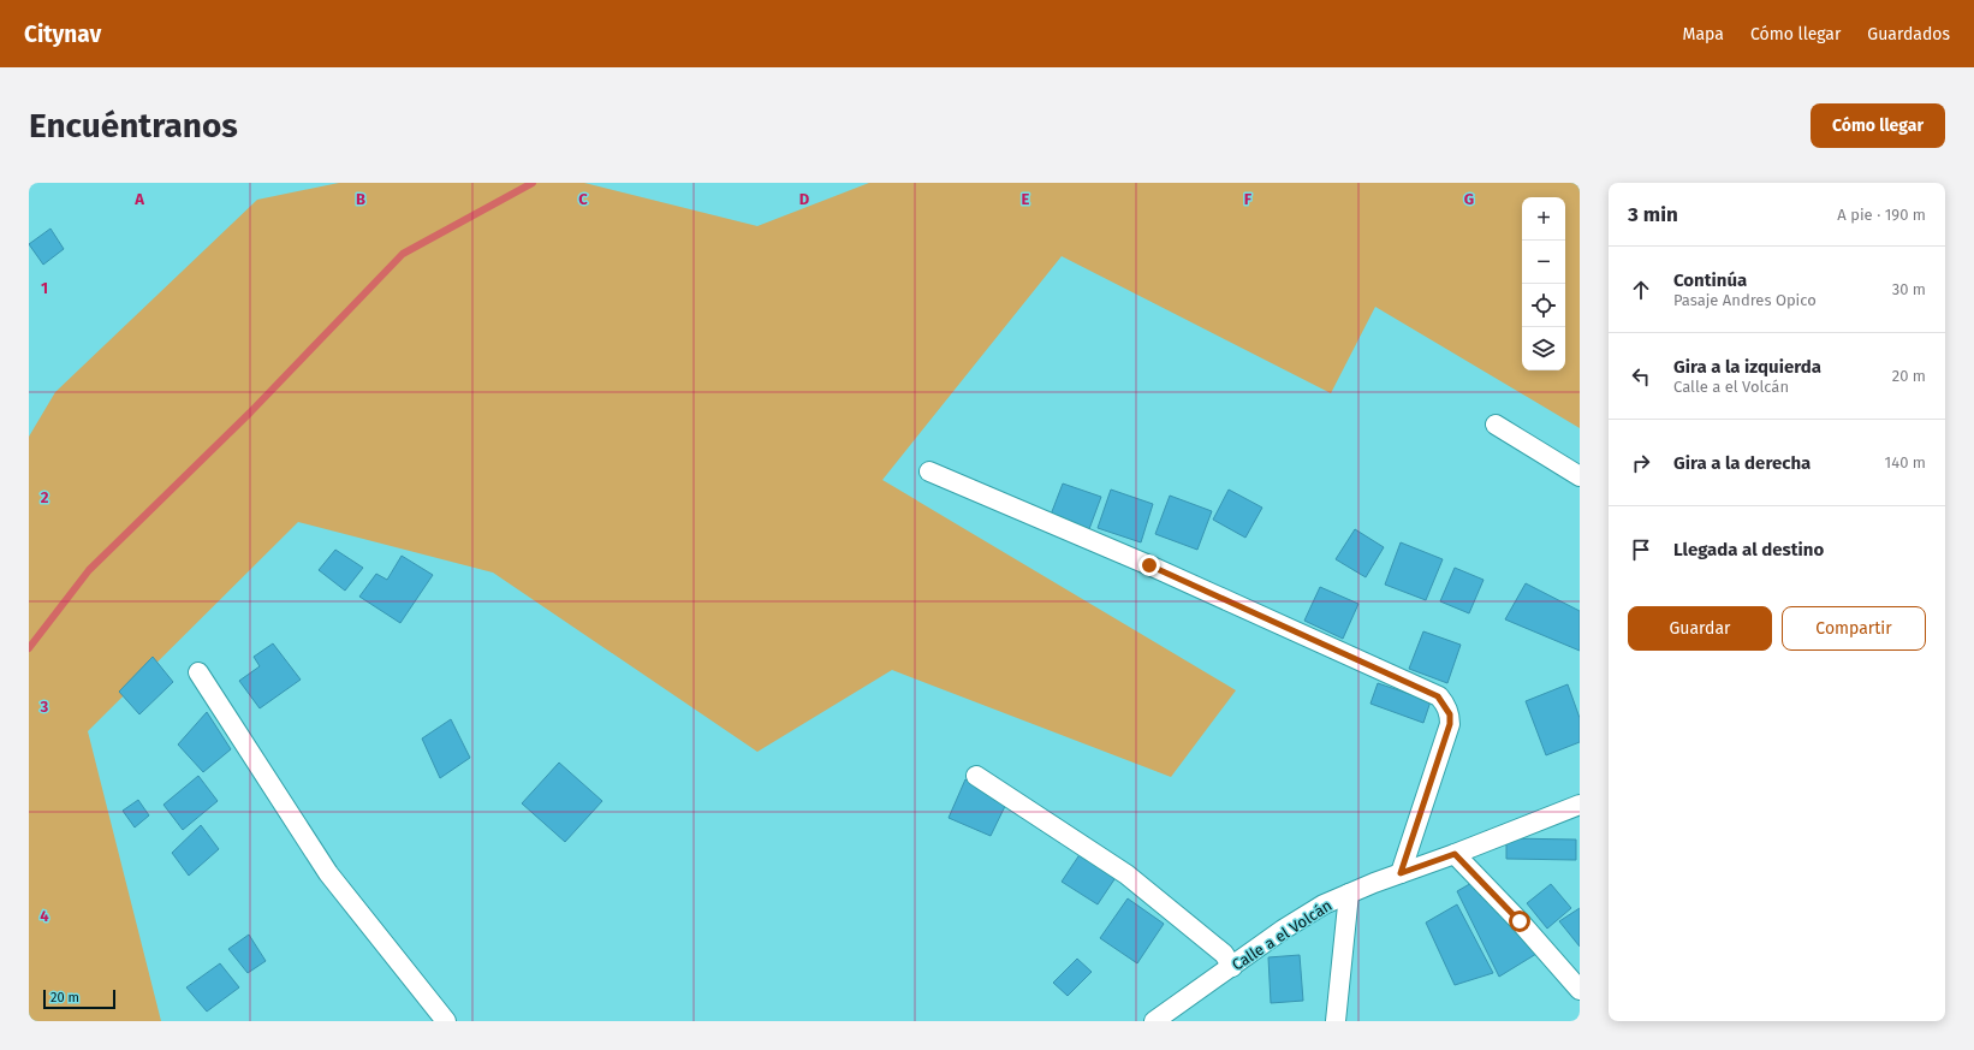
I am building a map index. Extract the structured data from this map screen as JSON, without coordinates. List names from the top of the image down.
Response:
{
  "streets": {
    "street": ["Calle a el Volcán"]
  },
  "scale_bar": "20 m",
  "page": {
    "header": "Citynav",
    "nav": ["Mapa", "Cómo llegar", "Guardados"],
    "buttons": [
      "Cómo llegar",
      ["Guardar", "Compartir"]
    ],
    "title": "Encuéntranos",
    "heading": ["3 min", "A pie · 190 m"],
    "map_buttons": ["+", "−"],
    "list": [
      ["Continúa", "Pasaje Andres Opico", "30 m"],
      ["Gira a la izquierda", "Calle a el Volcán", "20 m"],
      ["Gira a la derecha", "140 m"],
      "Llegada al destino"
    ],
    "scale": "20 m"
  },
  "grid": {
    "columns": [
      "A",
      "B",
      "C",
      "D",
      "E",
      "F",
      "G"
    ],
    "rows": [
      "1",
      "2",
      "3",
      "4"
    ]
  }
}
